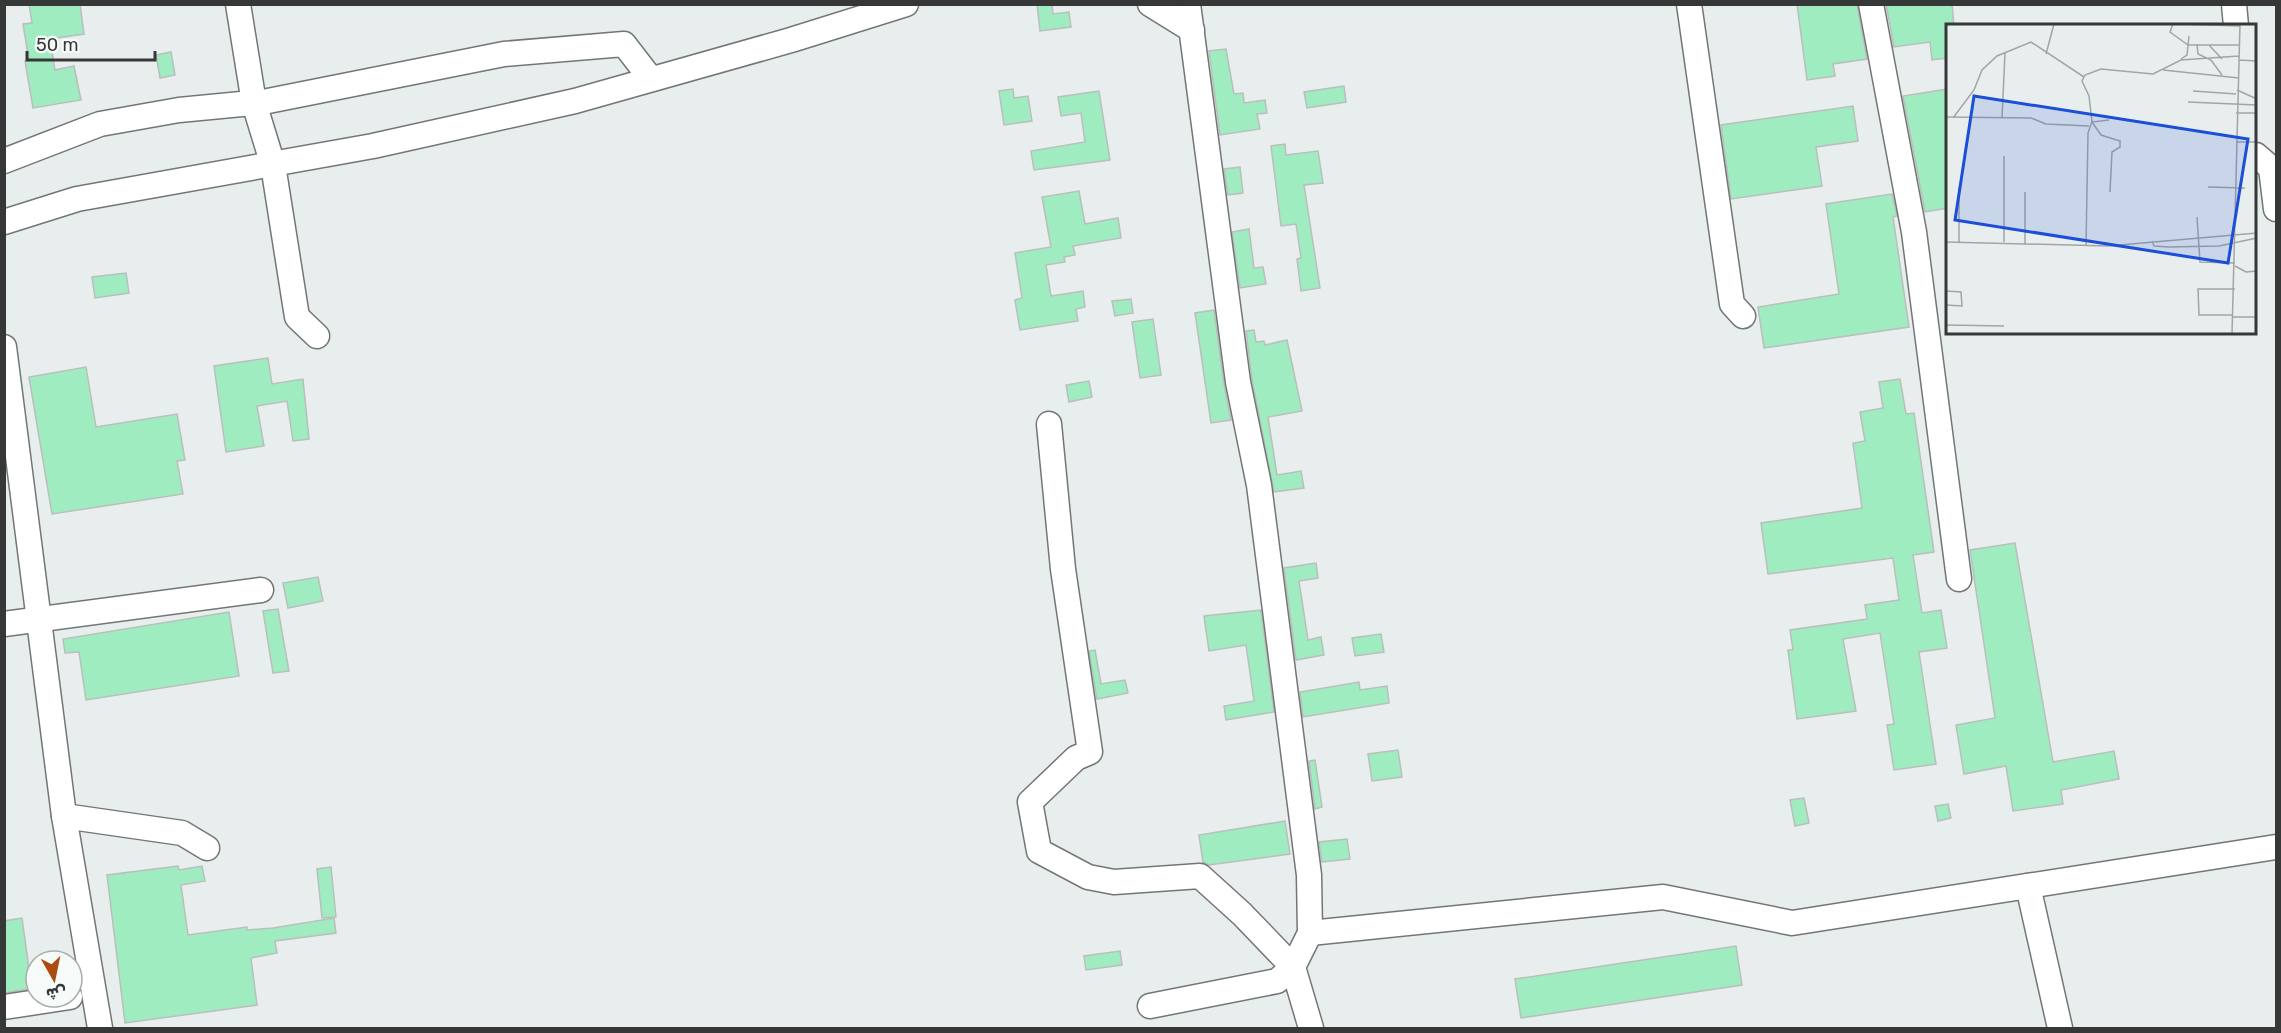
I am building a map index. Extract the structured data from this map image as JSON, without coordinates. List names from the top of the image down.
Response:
{
  "scale_bar": "50 m",
  "north": "bottom"
}
